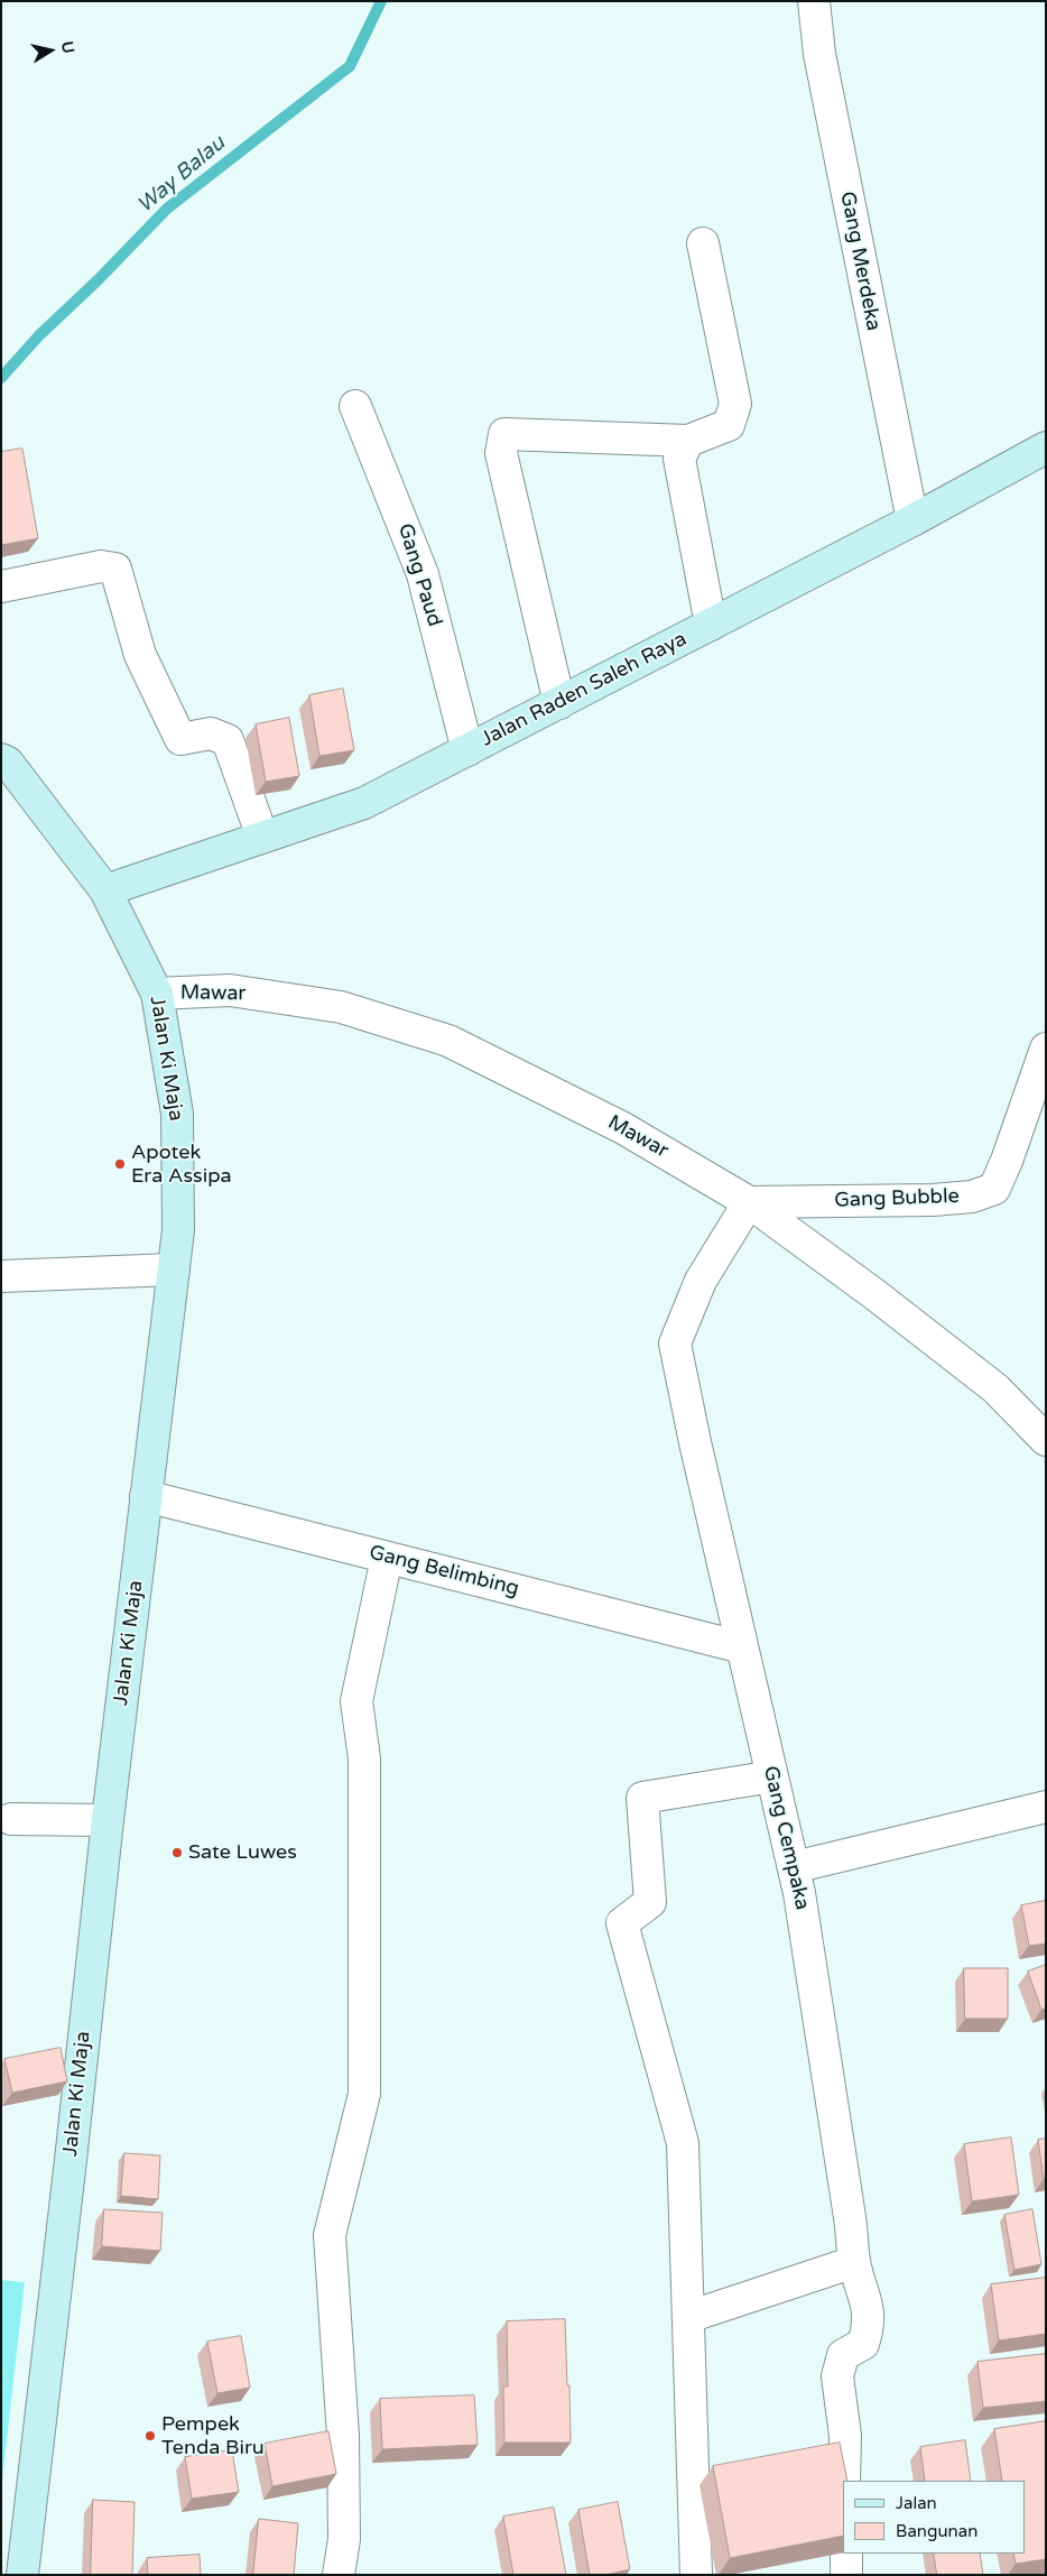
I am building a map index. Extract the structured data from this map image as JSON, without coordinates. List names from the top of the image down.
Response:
{
  "streets": {
    "main road": ["Jalan Raden Saleh Raya", "Jalan Ki Maja"],
    "street": [
      "Gang Merdeka",
      "Gang Paud",
      "Mawar",
      "Gang Bubble",
      "Gang Belimbing",
      "Gang Cempaka"
    ]
  },
  "crossings": [
    ["Gang Merdeka", "Jalan Raden Saleh Raya"],
    ["Gang Paud", "Jalan Raden Saleh Raya"],
    ["Jalan Raden Saleh Raya", "Jalan Ki Maja"],
    ["Mawar", "Jalan Ki Maja"],
    ["Mawar", "Gang Bubble"],
    ["Mawar", "Gang Cempaka"],
    ["Jalan Ki Maja", "Gang Belimbing"],
    ["Gang Bubble", "Gang Cempaka"],
    ["Gang Belimbing", "Gang Cempaka"]
  ],
  "water": ["Way Balau"],
  "places": ["Apotek Era Assipa", "Sate Luwes", "Pempek Tenda Biru"],
  "legend": ["Jalan", "Bangunan"],
  "north": "right"
}
